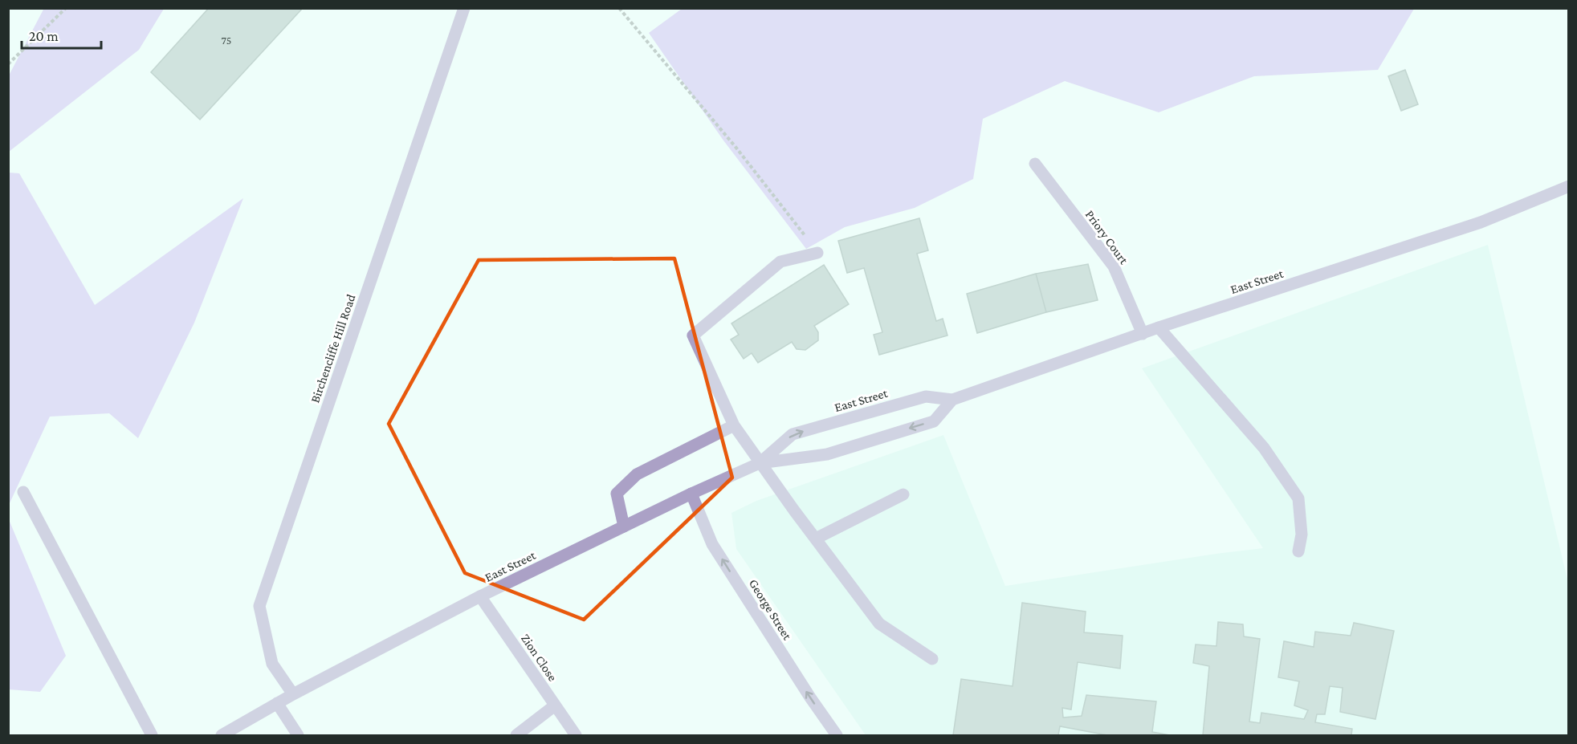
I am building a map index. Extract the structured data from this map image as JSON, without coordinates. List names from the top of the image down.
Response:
{
  "streets": {
    "street": [
      "Priory Court",
      "East Street",
      "Birchencliffe Hill Road",
      "George Street",
      "Zion Close"
    ]
  },
  "crossings": [
    ["Priory Court", "East Street"],
    ["East Street", "Birchencliffe Hill Road"],
    ["East Street", "George Street"],
    ["East Street", "Zion Close"]
  ],
  "house_numbers": ["75"],
  "scale_bar": "20 m"
}
